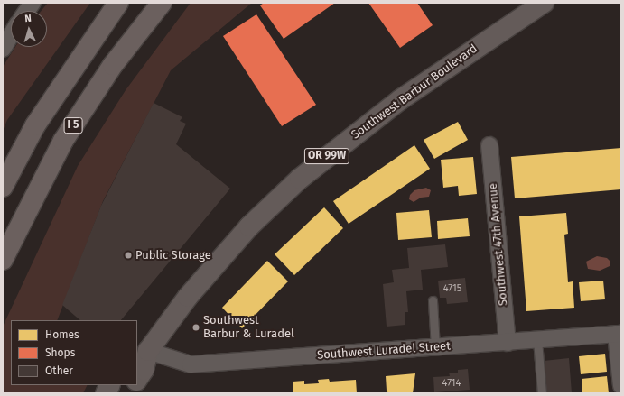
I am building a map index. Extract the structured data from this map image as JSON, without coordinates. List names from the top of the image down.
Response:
{
  "streets": {
    "highway": ["I 5"],
    "main road": ["Southwest Barbur Boulevard", "OR 99W"],
    "street": ["Southwest 47th Avenue", "Southwest Luradel Street"]
  },
  "crossings": [
    ["Southwest Barbur Boulevard", "Southwest Luradel Street"],
    ["Southwest 47th Avenue", "Southwest Luradel Street"]
  ],
  "places": ["Public Storage", "Southwest Barbur & Luradel"],
  "house_numbers": ["4715", "4714"],
  "legend": ["Homes", "Shops", "Other"],
  "north": "top"
}
